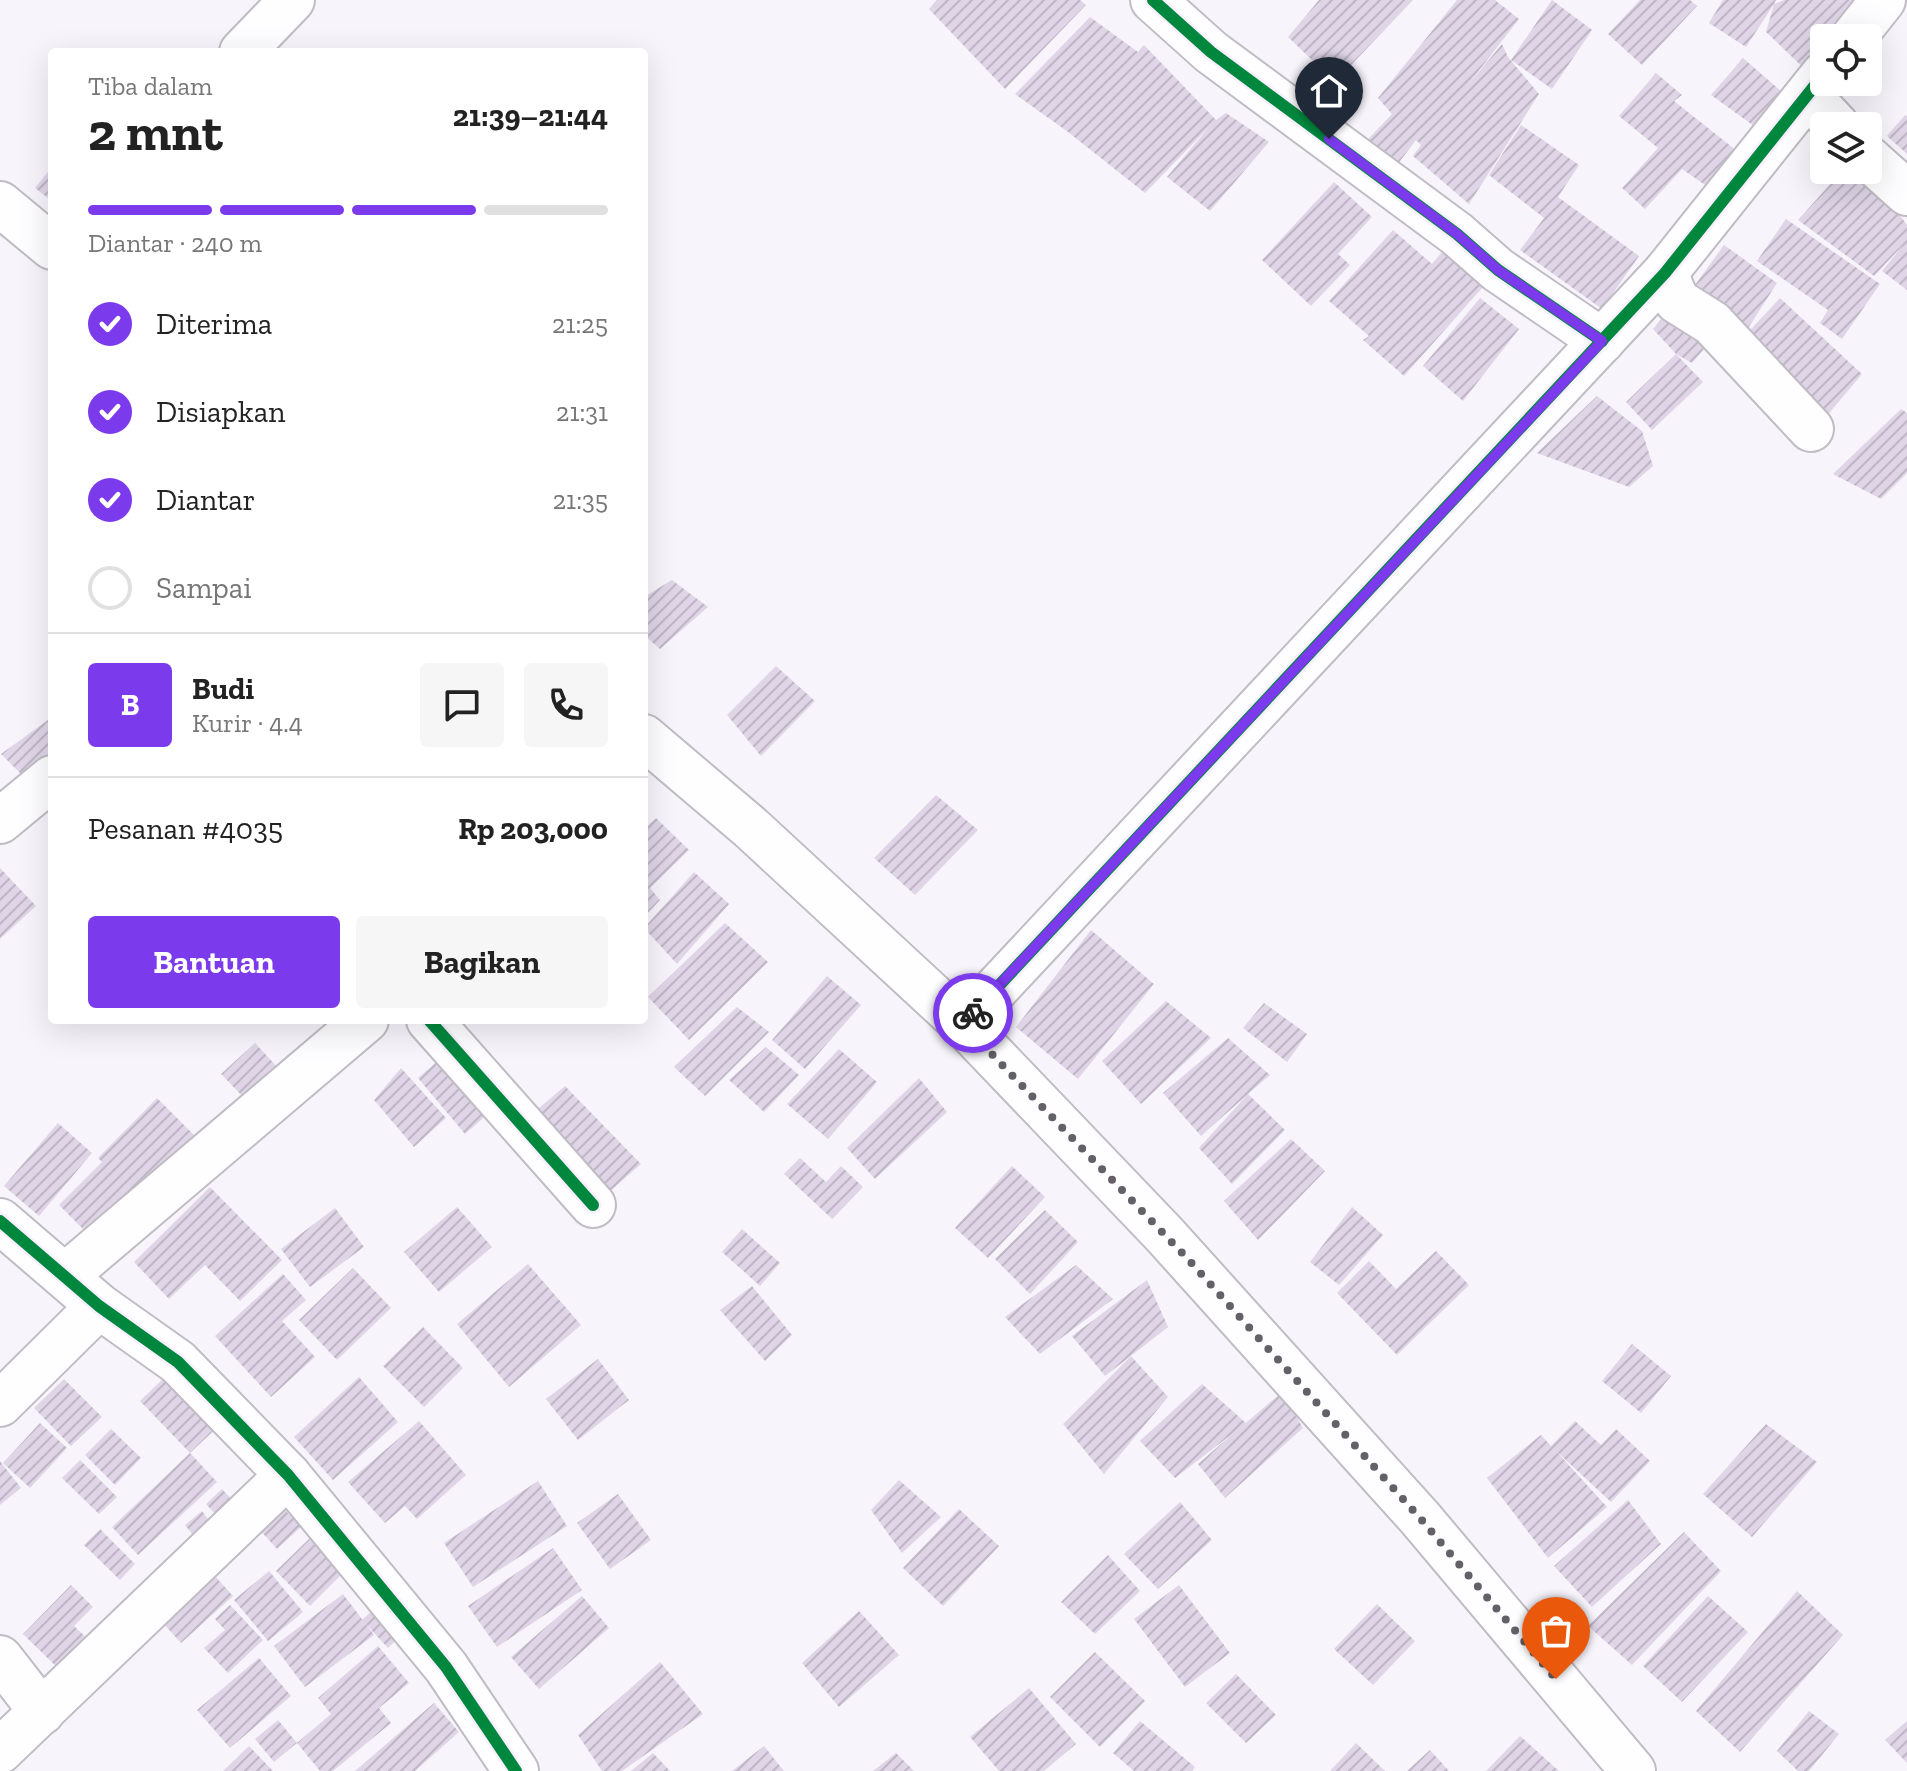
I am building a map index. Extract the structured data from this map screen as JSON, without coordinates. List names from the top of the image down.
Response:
{
  "page": {
    "heading": ["2 mnt", "Tiba dalam", "21:39–21:44"],
    "panel": [
      "Budi",
      "Kurir · 4.4",
      "Pesanan #4035",
      "Rp 203,000"
    ],
    "bar": "Diantar · 240 m",
    "list": [
      ["Diterima", "21:25"],
      ["Disiapkan", "21:31"],
      ["Diantar", "21:35"],
      "Sampai"
    ],
    "round": "B",
    "buttons": ["Bantuan", "Bagikan"]
  }
}
